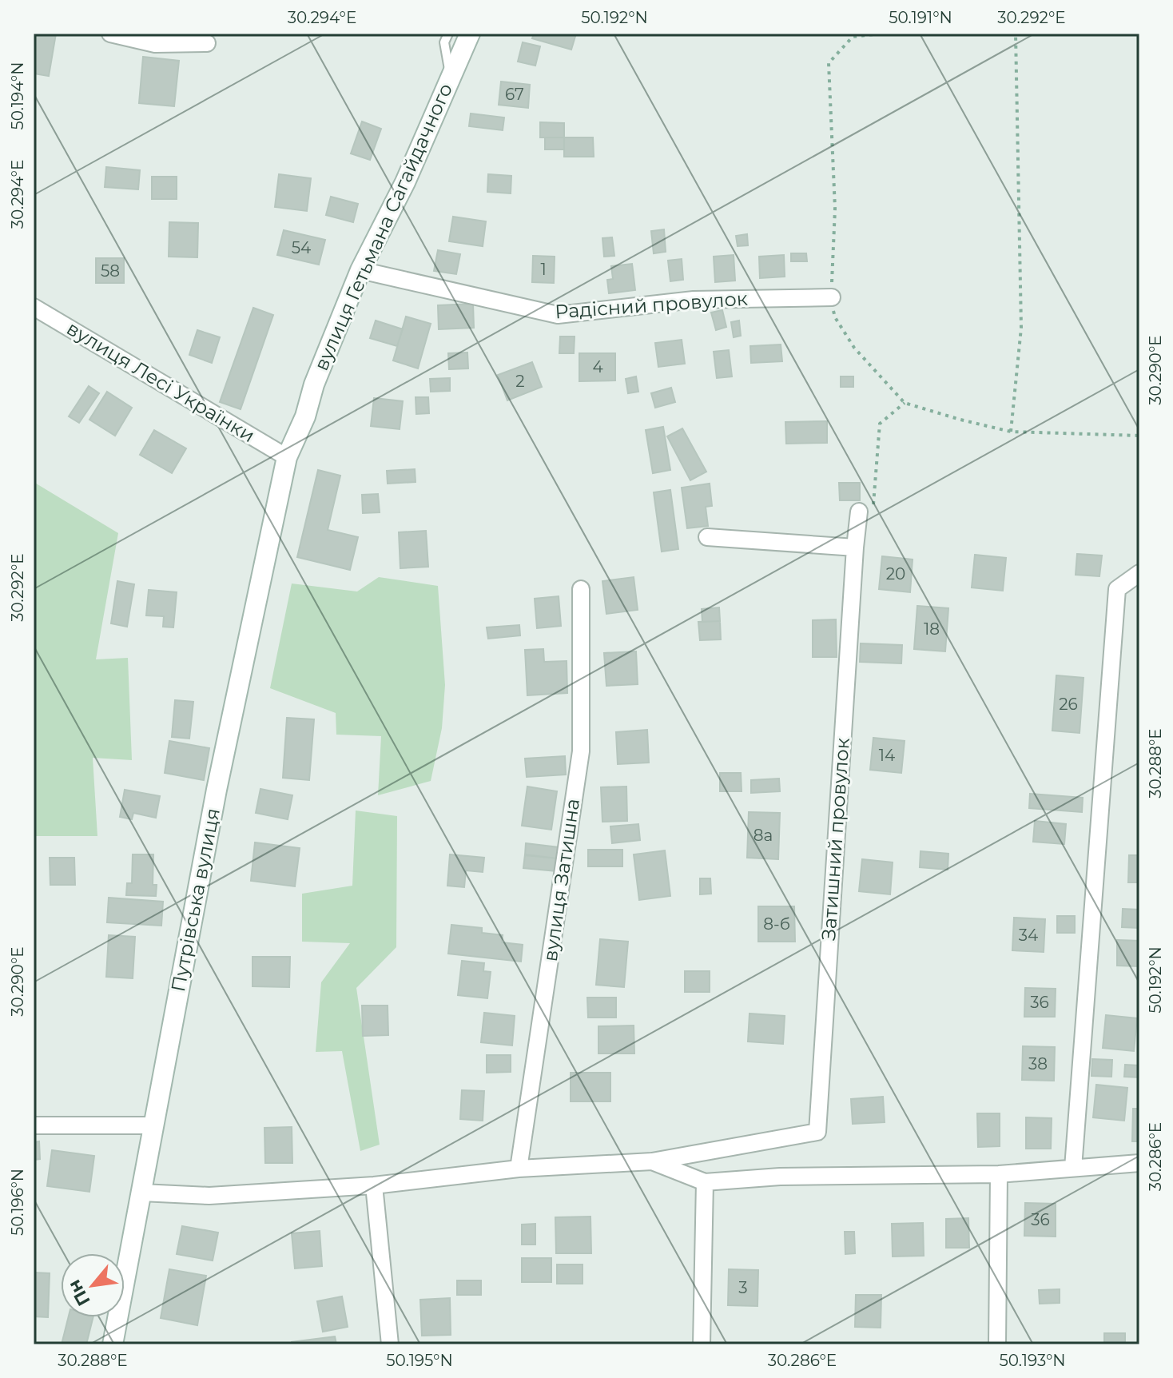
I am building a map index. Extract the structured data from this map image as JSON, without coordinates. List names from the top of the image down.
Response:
{
  "streets": {
    "main road": ["вулиця Гетьмана Сагайдачного", "Путрівська вулиця"],
    "street": [
      "Радісний провулок",
      "вулиця Лесі Українки",
      "Затишний провулок",
      "вулиця Затишна"
    ]
  },
  "crossings": [
    ["вулиця Гетьмана Сагайдачного", "Радісний провулок"],
    ["вулиця Гетьмана Сагайдачного", "вулиця Лесі Українки"],
    ["вулиця Гетьмана Сагайдачного", "Путрівська вулиця"],
    ["вулиця Лесі Українки", "Путрівська вулиця"]
  ],
  "house_numbers": [
    "67",
    "54",
    "1",
    "58",
    "4",
    "2",
    "20",
    "18",
    "26",
    "14",
    "8а",
    "8-б",
    "34",
    "36",
    "38",
    "36",
    "3"
  ],
  "north": "bottom left",
  "coordinates": [
    "30.294°E",
    "50.192°N",
    "50.191°N",
    "30.292°E",
    "50.194°N",
    "30.290°E",
    "30.288°E",
    "30.286°E",
    "50.196°N",
    "50.195°N",
    "50.193°N"
  ]
}
